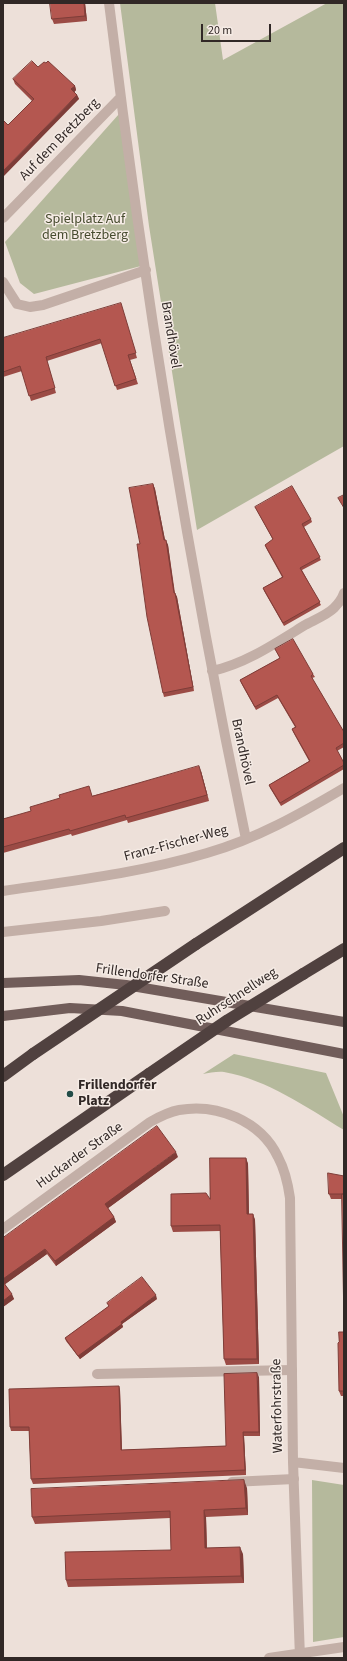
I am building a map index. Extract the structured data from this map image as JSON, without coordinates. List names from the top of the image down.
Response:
{
  "streets": {
    "highway": ["Ruhrschnellweg"],
    "main road": ["Frillendorfer Straße"],
    "street": [
      "Auf dem Bretzberg",
      "Brandhövel",
      "Franz-Fischer-Weg",
      "Huckarder Straße",
      "Waterfohrstraße"
    ]
  },
  "crossings": [
    ["Auf dem Bretzberg", "Brandhövel"],
    ["Brandhövel", "Franz-Fischer-Weg"],
    ["Huckarder Straße", "Waterfohrstraße"]
  ],
  "parks": ["Spielplatz Auf dem Bretzberg"],
  "places": ["Frillendorfer Platz"],
  "scale_bar": "20 m"
}
